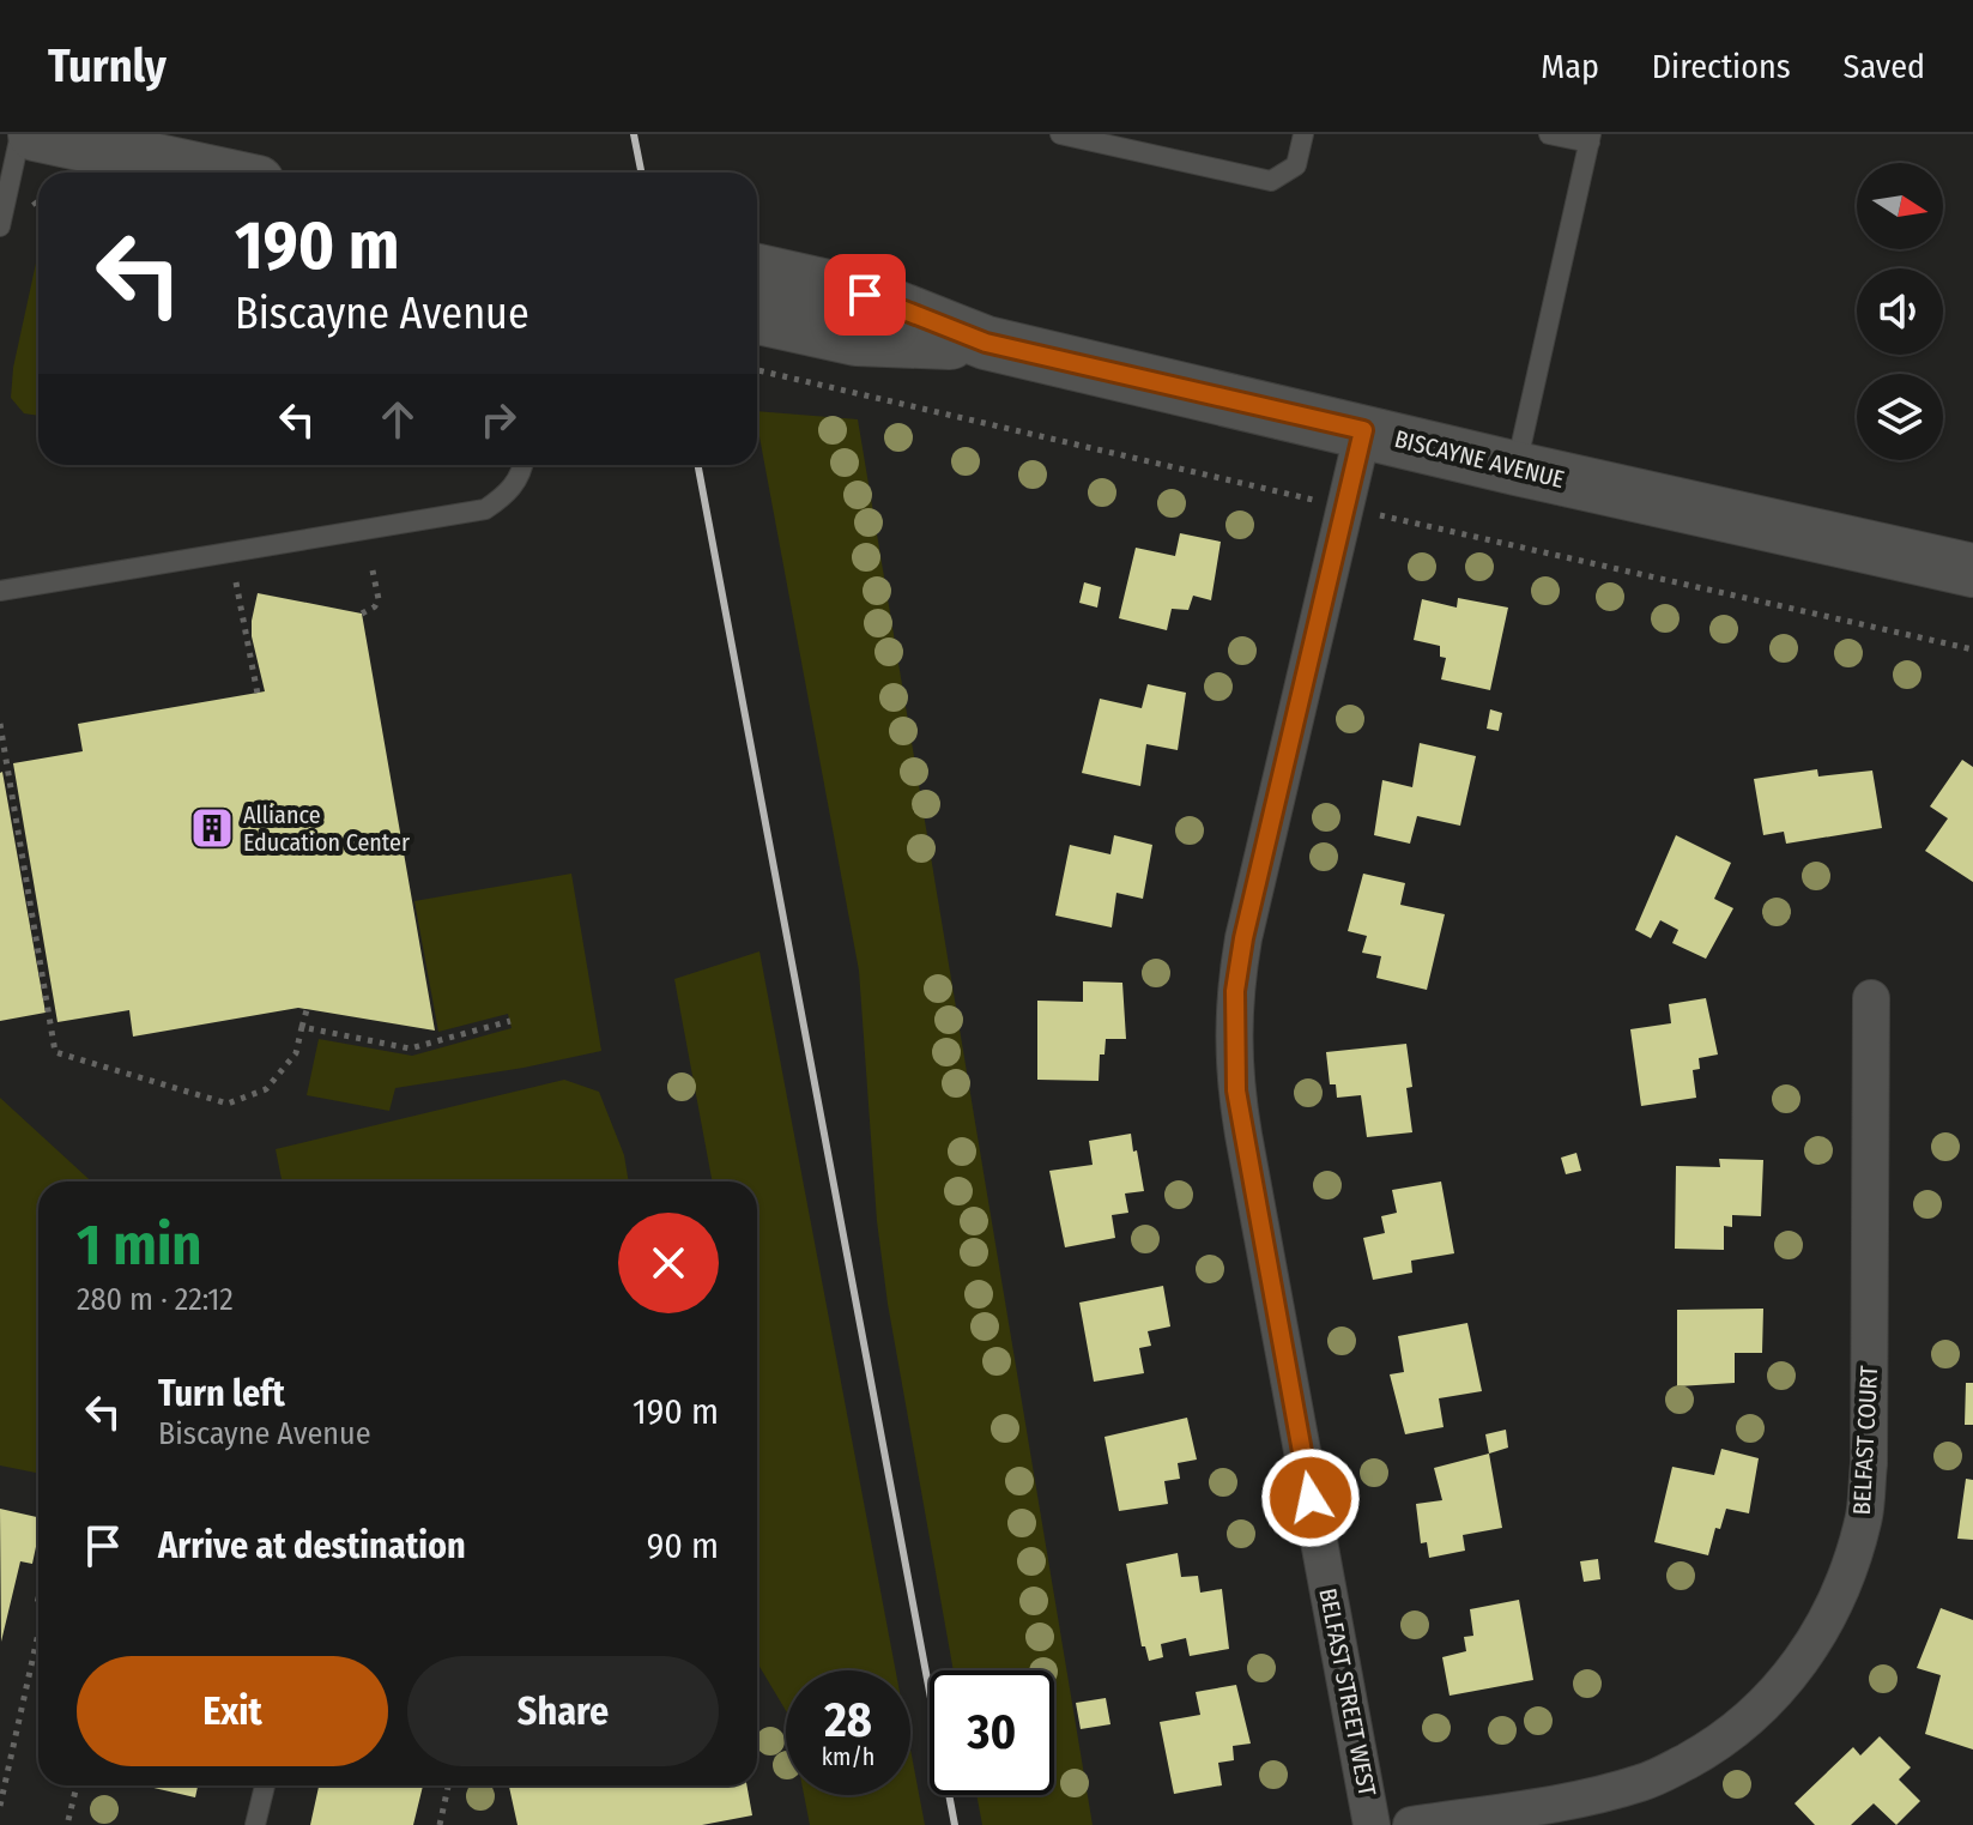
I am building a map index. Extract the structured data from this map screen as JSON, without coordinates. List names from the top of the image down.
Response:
{
  "streets": {
    "street": ["BISCAYNE AVENUE", "BELFAST COURT", "BELFAST STREET WEST"]
  },
  "crossings": [
    ["BISCAYNE AVENUE", "BELFAST STREET WEST"]
  ],
  "places": {
    "building": ["Alliance Education Center"]
  },
  "north": "right",
  "page": {
    "header": "Turnly",
    "nav": ["Map", "Directions", "Saved"],
    "turn": ["190 m", "Biscayne Avenue"],
    "heading": ["1 min", "280 m · 22:12"],
    "list": [
      {
        "name": "Turn left",
        "note": "Biscayne Avenue",
        "value": "190 m"
      },
      {
        "name": "Arrive at destination",
        "value": "90 m"
      }
    ],
    "buttons": ["Exit", "Share"],
    "speed": "28 km/h",
    "limit": "30"
  }
}
